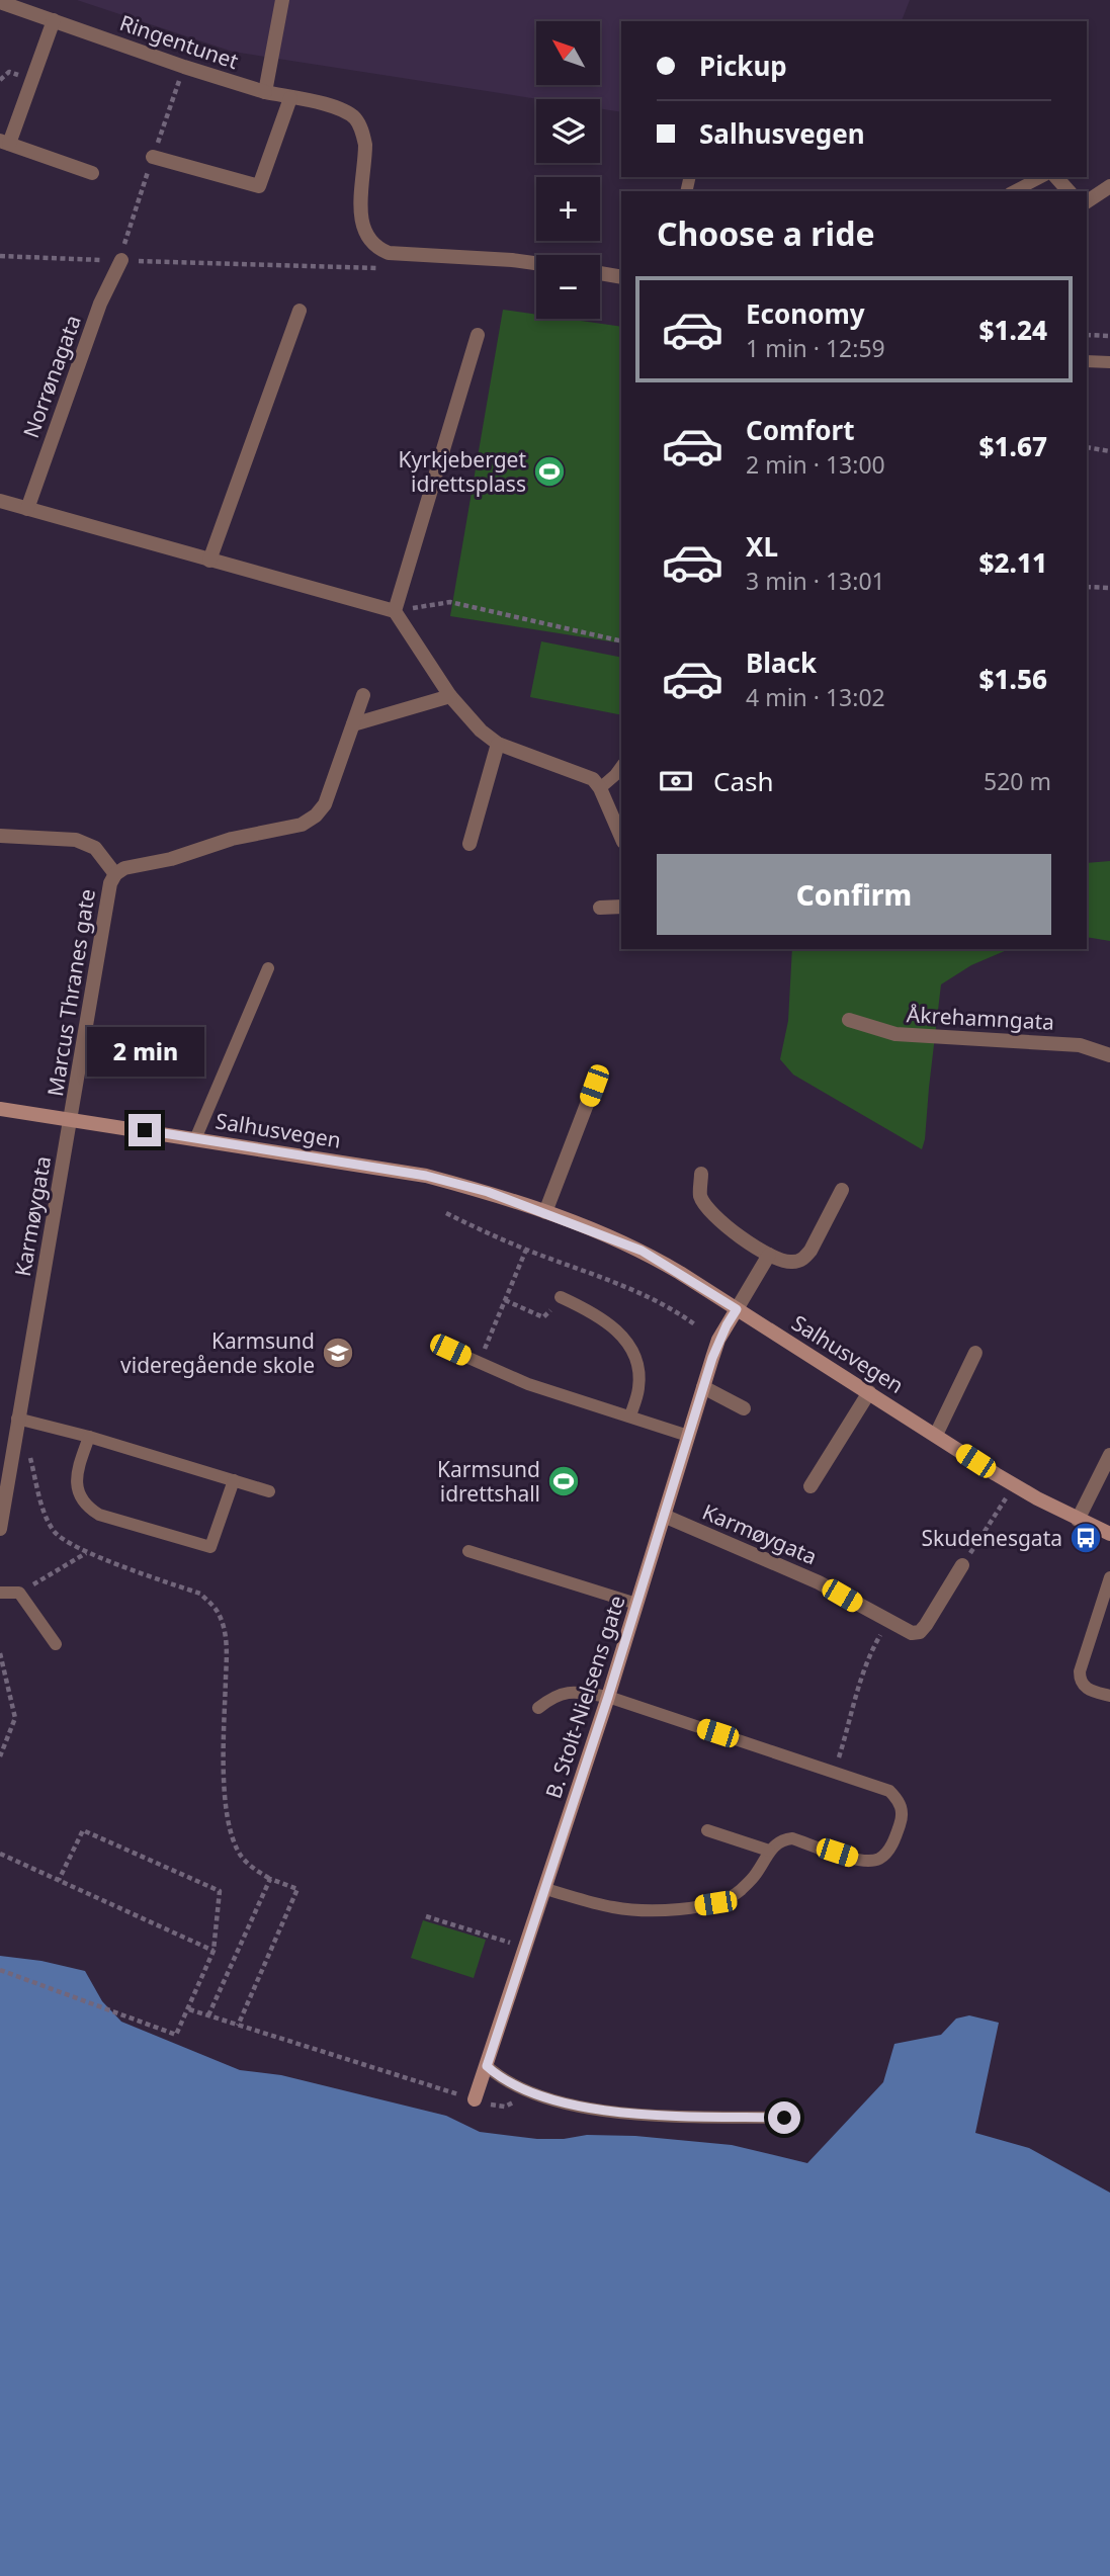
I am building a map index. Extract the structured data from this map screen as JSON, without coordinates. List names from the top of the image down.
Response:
{
  "streets": {
    "main road": ["Salhusvegen", "B. Stolt-Nielsens gate"],
    "street": [
      "Ringentunet",
      "Norrønagata",
      "Marcus Thranes gate",
      "Åkrehamngata",
      "Karmøygata"
    ]
  },
  "crossings": [
    ["Marcus Thranes gate", "Salhusvegen"],
    ["Marcus Thranes gate", "Karmøygata"],
    ["Salhusvegen", "Karmøygata"],
    ["Salhusvegen", "B. Stolt-Nielsens gate"],
    ["Karmøygata", "B. Stolt-Nielsens gate"]
  ],
  "places": {
    "sports": ["Kyrkjeberget idrettsplass", "Karmsund idrettshall"],
    "school or university": ["Karmsund videregående skole"],
    "bus stop": ["Skudenesgata"]
  },
  "north": "top left",
  "page": {
    "map_buttons": ["+", "−"],
    "banner": ["Pickup", "Salhusvegen"],
    "heading": "Choose a ride",
    "list": [
      {
        "name": "Economy",
        "note": "1 min · 12:59",
        "value": "$1.24"
      },
      {
        "name": "Comfort",
        "note": "2 min · 13:00",
        "value": "$1.67"
      },
      {
        "name": "XL",
        "note": "3 min · 13:01",
        "value": "$2.11"
      },
      {
        "name": "Black",
        "note": "4 min · 13:02",
        "value": "$1.56"
      }
    ],
    "pay": ["Cash", "520 m"],
    "buttons": "Confirm",
    "bubble": "2 min"
  }
}
